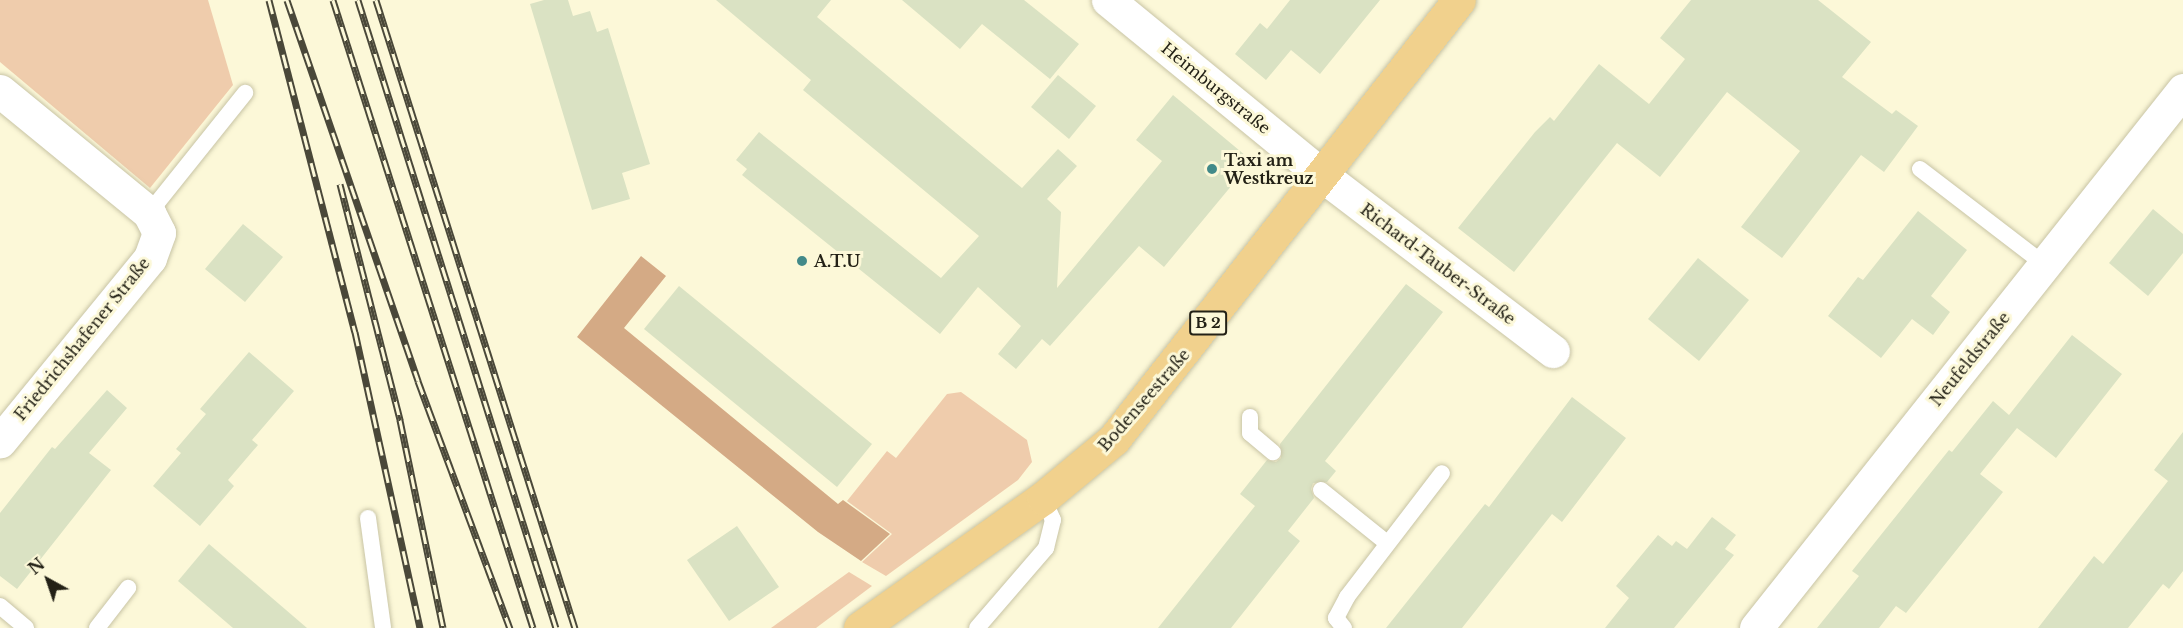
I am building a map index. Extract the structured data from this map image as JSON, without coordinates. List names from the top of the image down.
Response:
{
  "streets": {
    "main road": ["B 2", "Bodenseestraße"],
    "street": [
      "Heimburgstraße",
      "Richard-Tauber-Straße",
      "Friedrichshafener Straße",
      "Neufeldstraße"
    ]
  },
  "crossings": [
    ["Heimburgstraße", "Richard-Tauber-Straße"],
    ["Heimburgstraße", "Bodenseestraße"],
    ["Richard-Tauber-Straße", "Bodenseestraße"]
  ],
  "places": ["Taxi am Westkreuz", "A.T.U"],
  "north": "top left"
}
